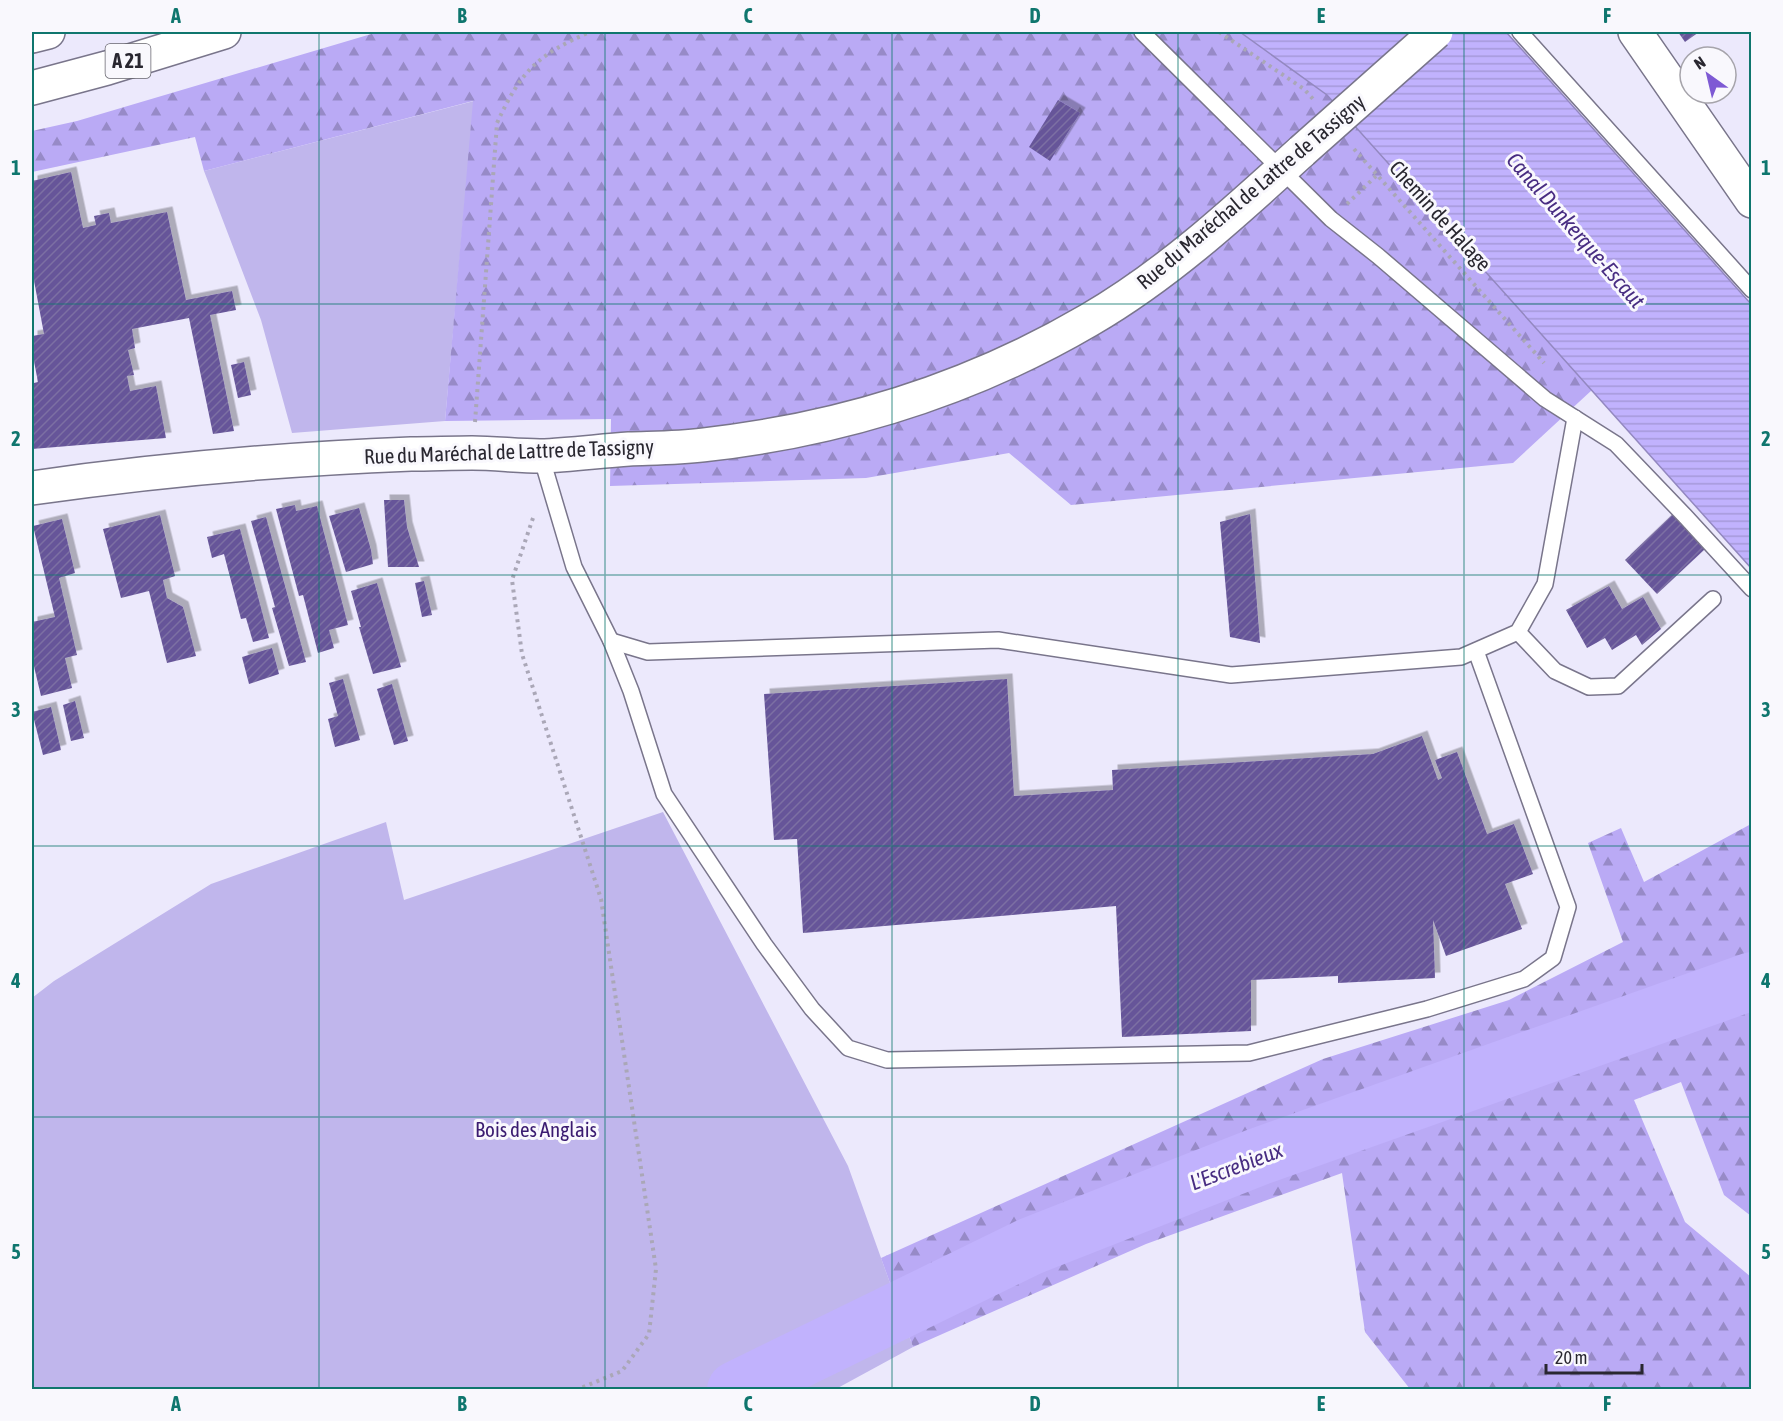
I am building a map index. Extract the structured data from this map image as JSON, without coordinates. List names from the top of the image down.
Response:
{
  "streets": {
    "main road": ["A 21", "Rue du Maréchal de Lattre de Tassigny"],
    "path": ["Chemin de Halage"]
  },
  "water": ["Canal Dunkerque-Escaut", "L'Escrebieux"],
  "parks": ["Bois des Anglais"],
  "scale_bar": "20 m",
  "north": "top left",
  "grid": {
    "columns": [
      "A",
      "B",
      "C",
      "D",
      "E",
      "F"
    ],
    "rows": [
      "1",
      "2",
      "3",
      "4",
      "5"
    ]
  }
}
